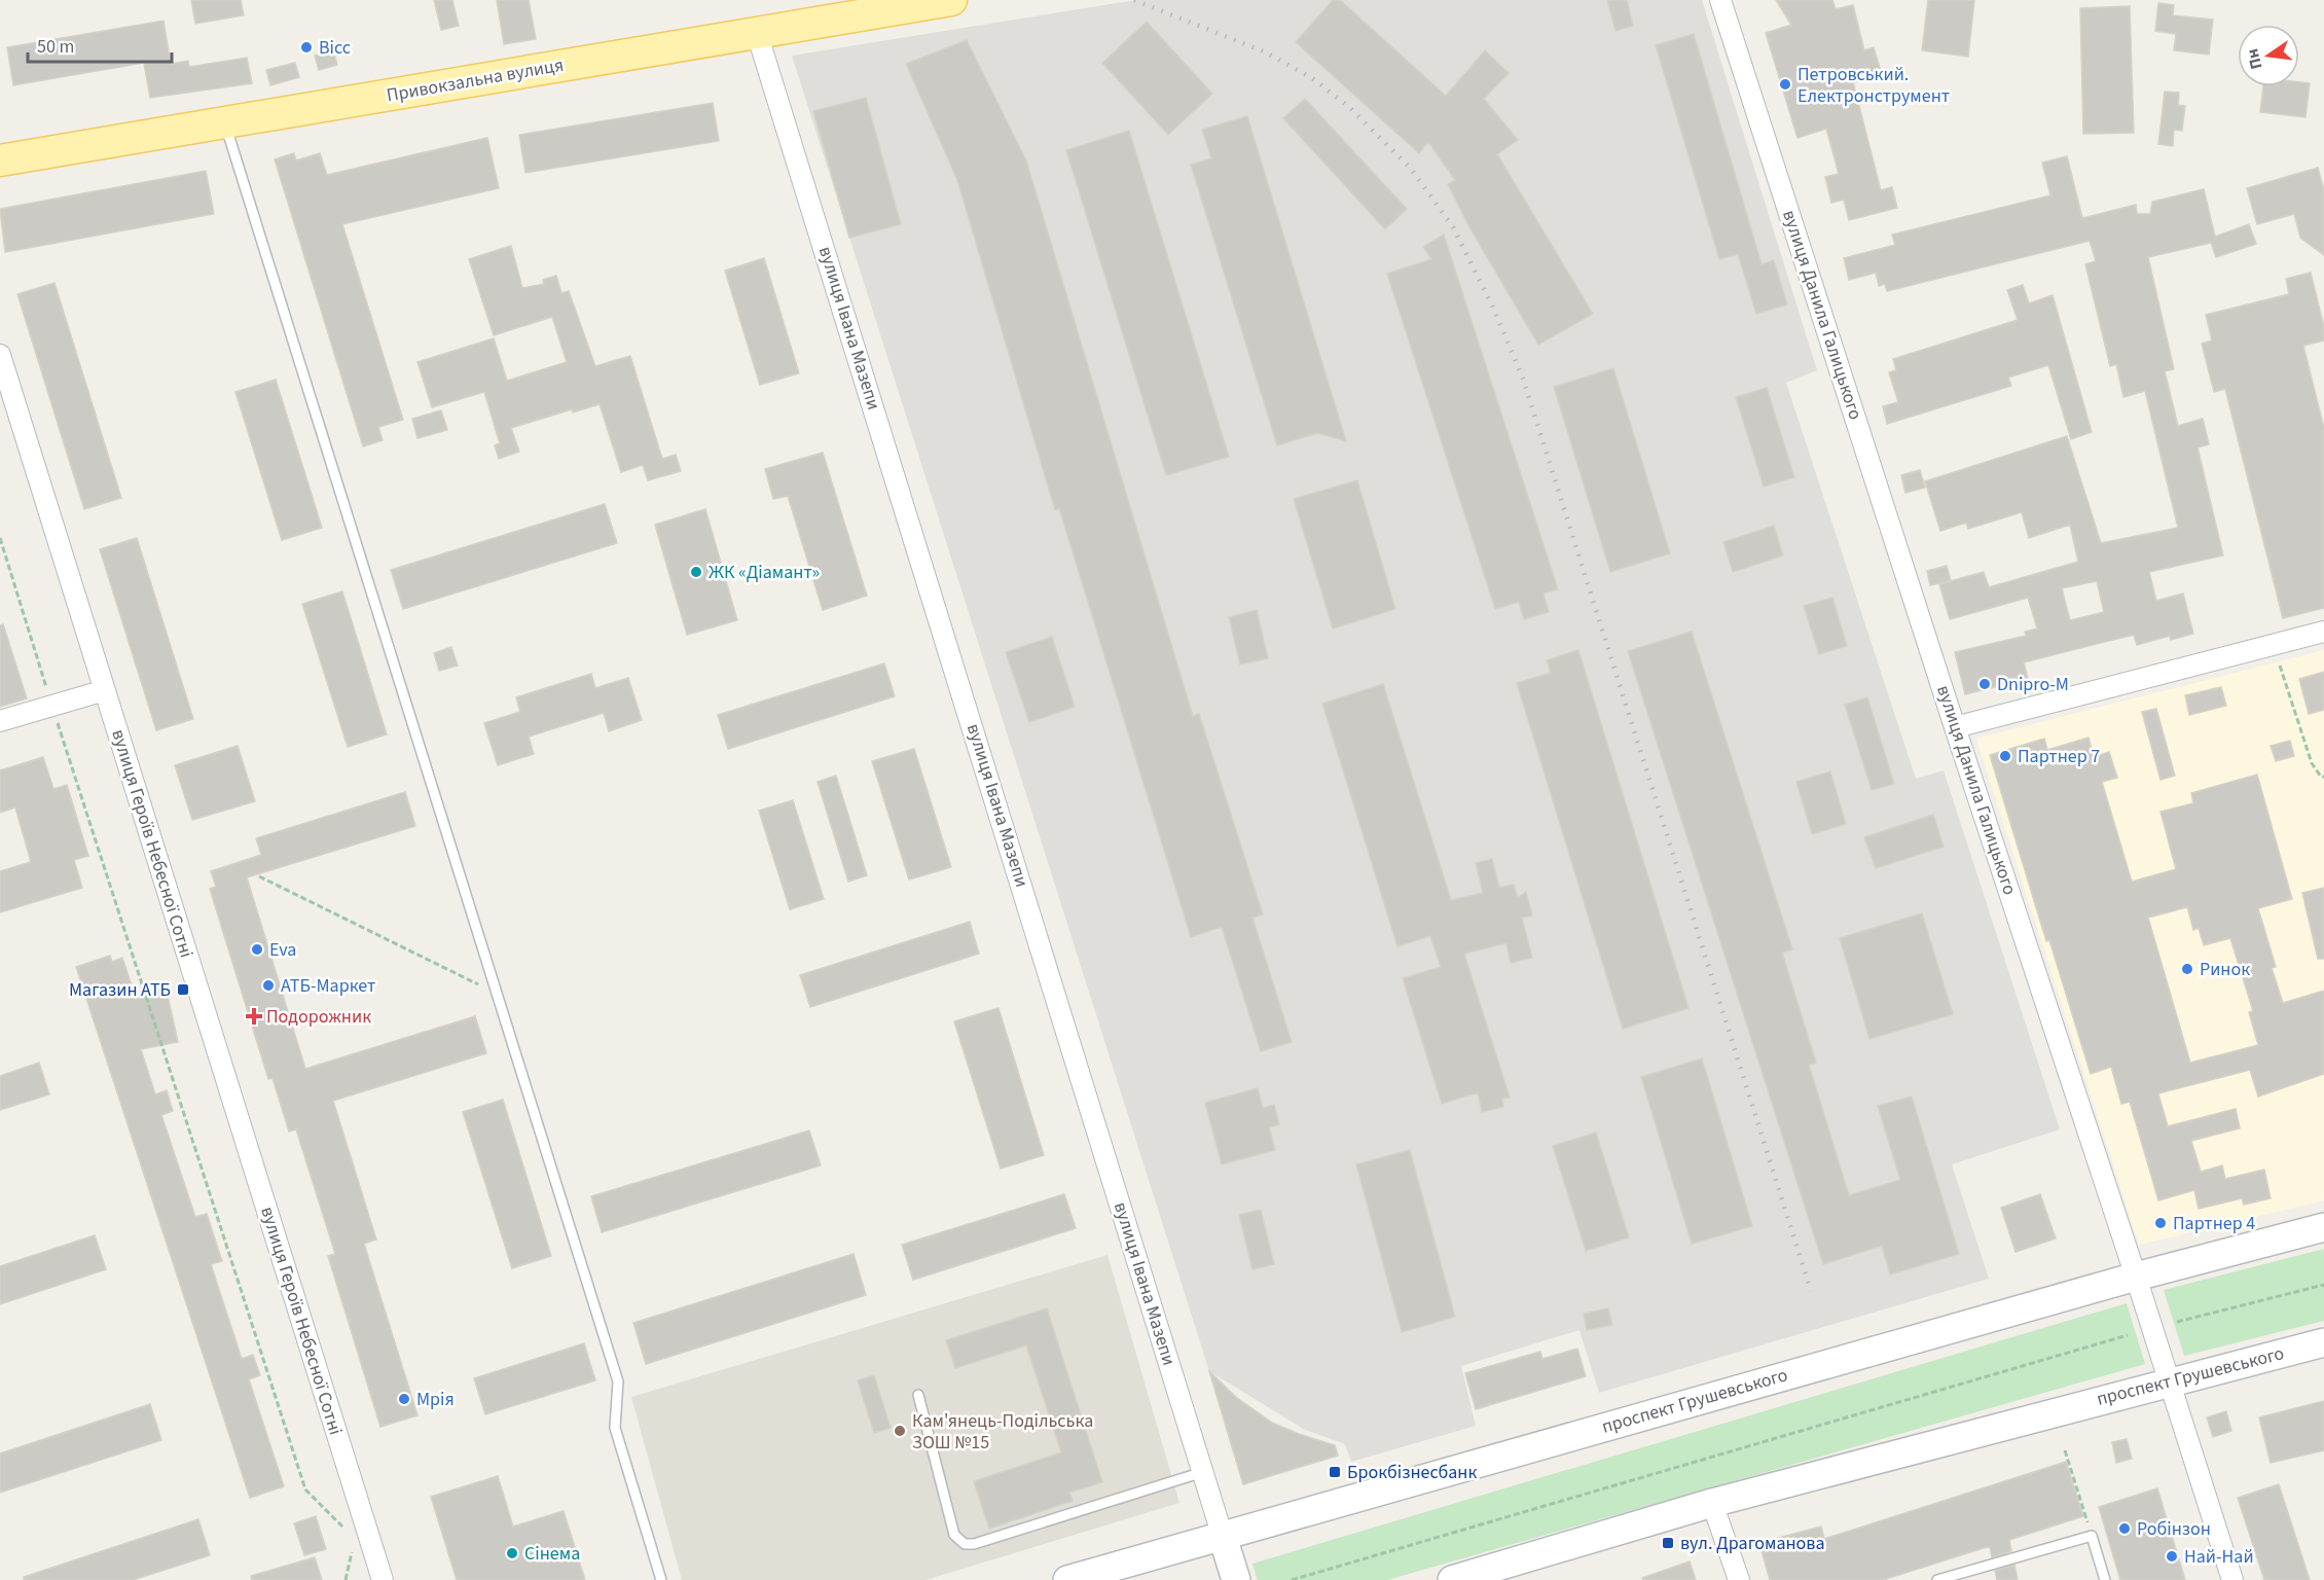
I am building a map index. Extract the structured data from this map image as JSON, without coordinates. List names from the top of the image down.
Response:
{
  "streets": {
    "main road": ["Привокзальна вулиця", "вулиця Івана Мазепи", "проспект Грушевського"],
    "street": ["вулиця Данила Галицького", "вулиця Героїв Небесної Сотні"]
  },
  "crossings": [
    ["Привокзальна вулиця", "вулиця Івана Мазепи"],
    ["вулиця Данила Галицького", "проспект Грушевського"],
    ["вулиця Івана Мазепи", "проспект Грушевського"]
  ],
  "places": {
    "other": [
      "Вісс",
      "Петровський. Електронструмент",
      "ЖК «Діамант»",
      "Dnipro-M",
      "Партнер 7",
      "Eva",
      "Ринок",
      "АТБ-Маркет",
      "Партнер 4",
      "Мрія",
      "Кам'янець-Подільська ЗОШ №15",
      "Робінзон",
      "Сінема",
      "Най-Най"
    ],
    "transit": ["Магазин АТБ", "Брокбізнесбанк", "вул. Драгоманова"],
    "health": ["Подорожник"]
  },
  "scale_bar": "50 m",
  "north": "left"
}
